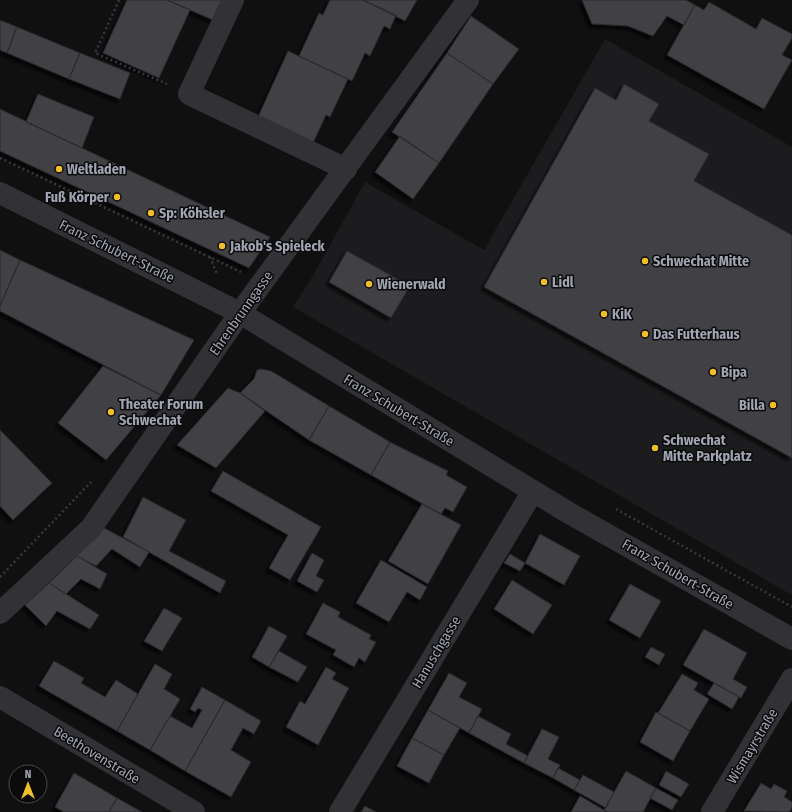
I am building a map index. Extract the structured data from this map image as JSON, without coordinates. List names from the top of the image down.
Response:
{
  "streets": {
    "street": [
      "Franz Schubert-Straße",
      "Ehrenbrunngasse",
      "Hanuschgasse",
      "Wismayrstraße",
      "Beethovenstraße"
    ]
  },
  "crossings": [
    ["Franz Schubert-Straße", "Ehrenbrunngasse"],
    ["Franz Schubert-Straße", "Hanuschgasse"]
  ],
  "places": [
    "Weltladen",
    "Fuß Körper",
    "Sp: Köhsler",
    "Jakob's Spieleck",
    "Schwechat Mitte",
    "Lidl",
    "Wienerwald",
    "KiK",
    "Das Futterhaus",
    "Bipa",
    "Billa",
    "Theater Forum Schwechat",
    "Schwechat Mitte Parkplatz"
  ],
  "north": "top"
}
